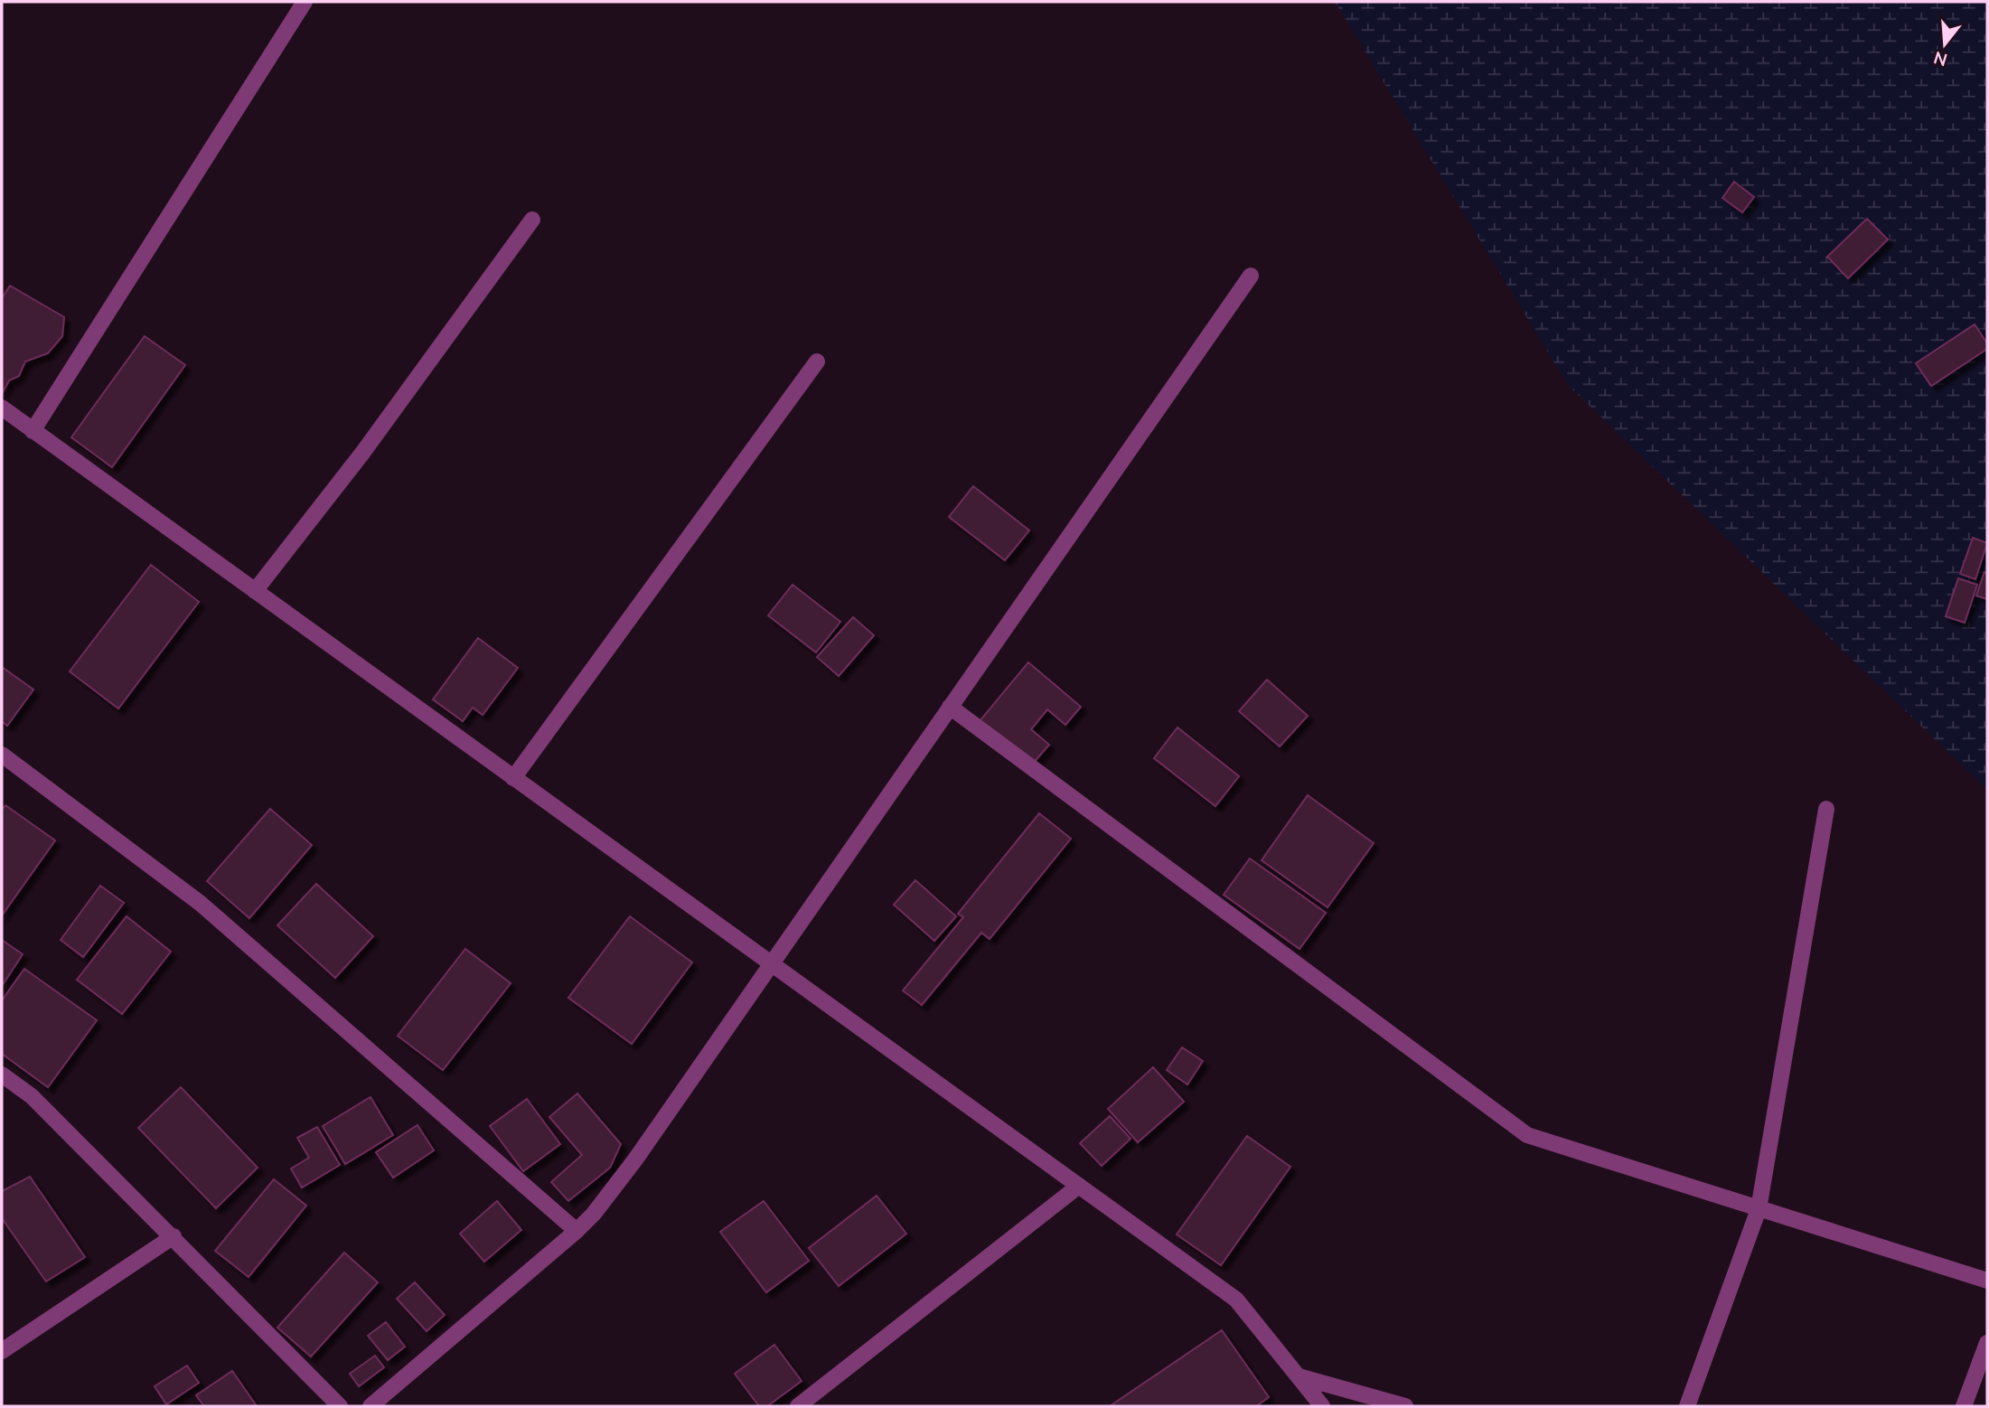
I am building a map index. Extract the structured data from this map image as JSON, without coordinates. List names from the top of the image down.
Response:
{
  "north": "bottom"
}
